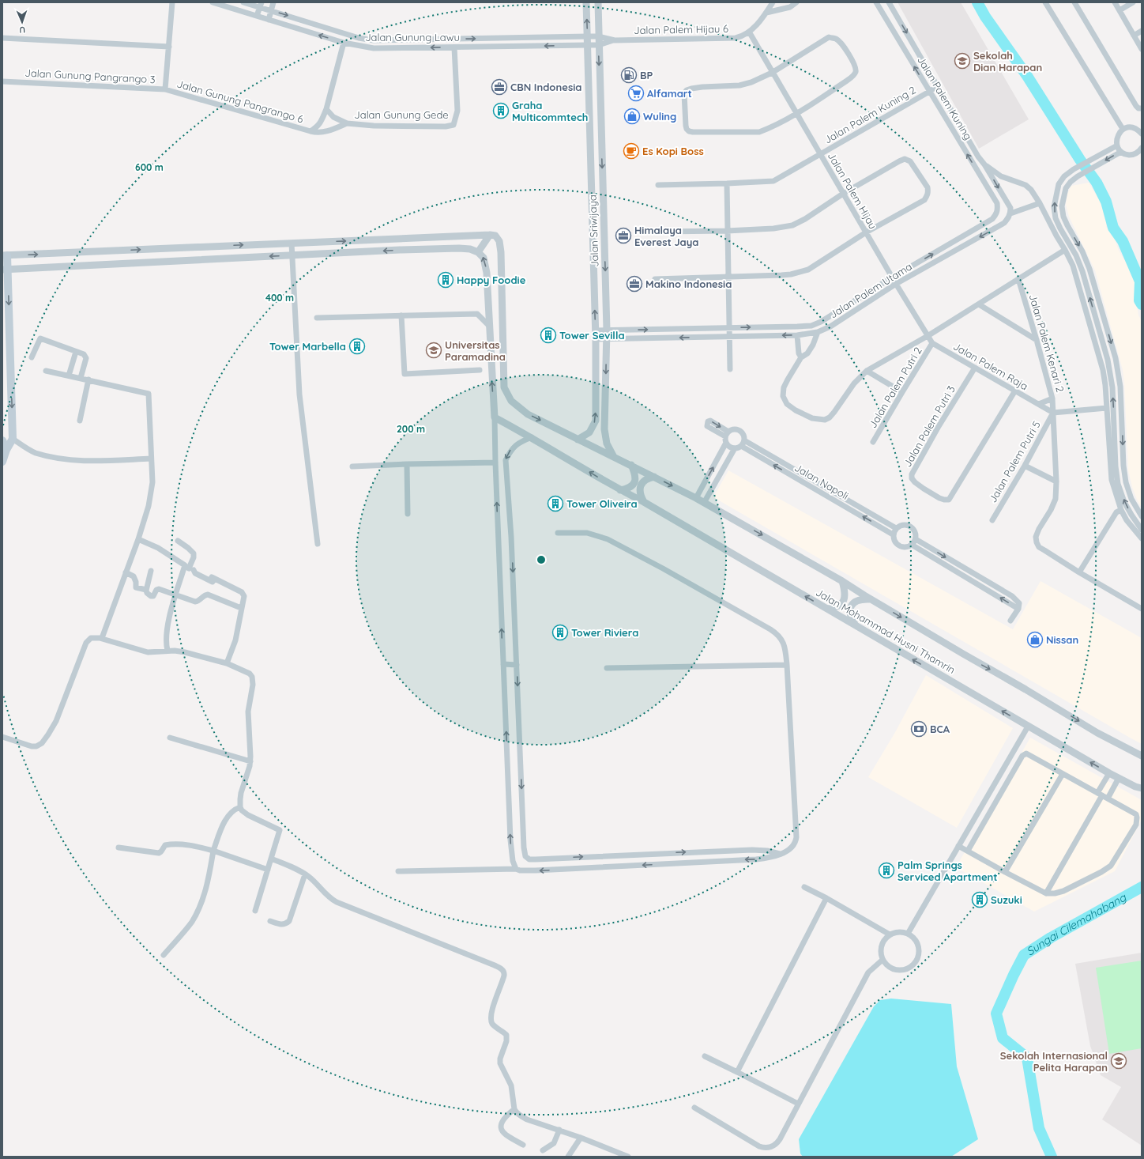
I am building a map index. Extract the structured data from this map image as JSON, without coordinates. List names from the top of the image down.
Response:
{
  "streets": {
    "street": [
      "Jalan Palem Hijau 6",
      "Jalan Gunung Lawu",
      "Jalan Gunung Pangrango 3",
      "Jalan Palem Kuning",
      "Jalan Gunung Pangrango 6",
      "Jalan Gunung Gede",
      "Jalan Palem Kuning 2",
      "Jalan Palem Hijau",
      "Jalan Sriwijaya",
      "Jalan Palem Utama",
      "Jalan Palem Kenari 2",
      "Jalan Palem Raja",
      "Jalan Palem Putri 2",
      "Jalan Palem Putri 3",
      "Jalan Palem Putri 5",
      "Jalan Napoli",
      "Jalan Mohammad Husni Thamrin"
    ]
  },
  "crossings": [
    ["Jalan Palem Hijau 6", "Jalan Gunung Lawu"],
    ["Jalan Palem Hijau 6", "Jalan Palem Hijau"],
    ["Jalan Gunung Lawu", "Jalan Gunung Gede"],
    ["Jalan Gunung Lawu", "Jalan Sriwijaya"],
    ["Jalan Gunung Pangrango 3", "Jalan Gunung Pangrango 6"],
    ["Jalan Palem Kuning", "Jalan Palem Kuning 2"],
    ["Jalan Palem Kuning", "Jalan Palem Utama"],
    ["Jalan Gunung Pangrango 6", "Jalan Gunung Gede"],
    ["Jalan Palem Kuning 2", "Jalan Palem Hijau"],
    ["Jalan Palem Hijau", "Jalan Palem Utama"],
    ["Jalan Palem Hijau", "Jalan Palem Raja"],
    ["Jalan Sriwijaya", "Jalan Palem Utama"],
    ["Jalan Sriwijaya", "Jalan Mohammad Husni Thamrin"],
    ["Jalan Palem Utama", "Jalan Palem Raja"],
    ["Jalan Palem Kenari 2", "Jalan Palem Raja"],
    ["Jalan Palem Kenari 2", "Jalan Palem Putri 5"],
    ["Jalan Palem Raja", "Jalan Palem Putri 2"],
    ["Jalan Palem Raja", "Jalan Palem Putri 3"],
    ["Jalan Palem Raja", "Jalan Palem Putri 5"]
  ],
  "water": ["Sungai Cilemahabang"],
  "places": {
    "school or university": ["Sekolah Dian Harapan", "Universitas Paramadina", "Sekolah Internasional Pelita Harapan"],
    "fuel station": ["BP"],
    "office": ["CBN Indonesia", "Himalaya Everest Jaya", "Makino Indonesia"],
    "supermarket": ["Alfamart"],
    "building": [
      "Graha Multicommtech",
      "Happy Foodie",
      "Tower Sevilla",
      "Tower Marbella",
      "Tower Oliveira",
      "Tower Riviera",
      "Palm Springs Serviced Apartment",
      "Suzuki"
    ],
    "shop": ["Wuling", "Nissan"],
    "cafe": ["Es Kopi Boss"],
    "bank": ["BCA"]
  },
  "north": "bottom",
  "rings": ["600 m", "400 m", "200 m"]
}
